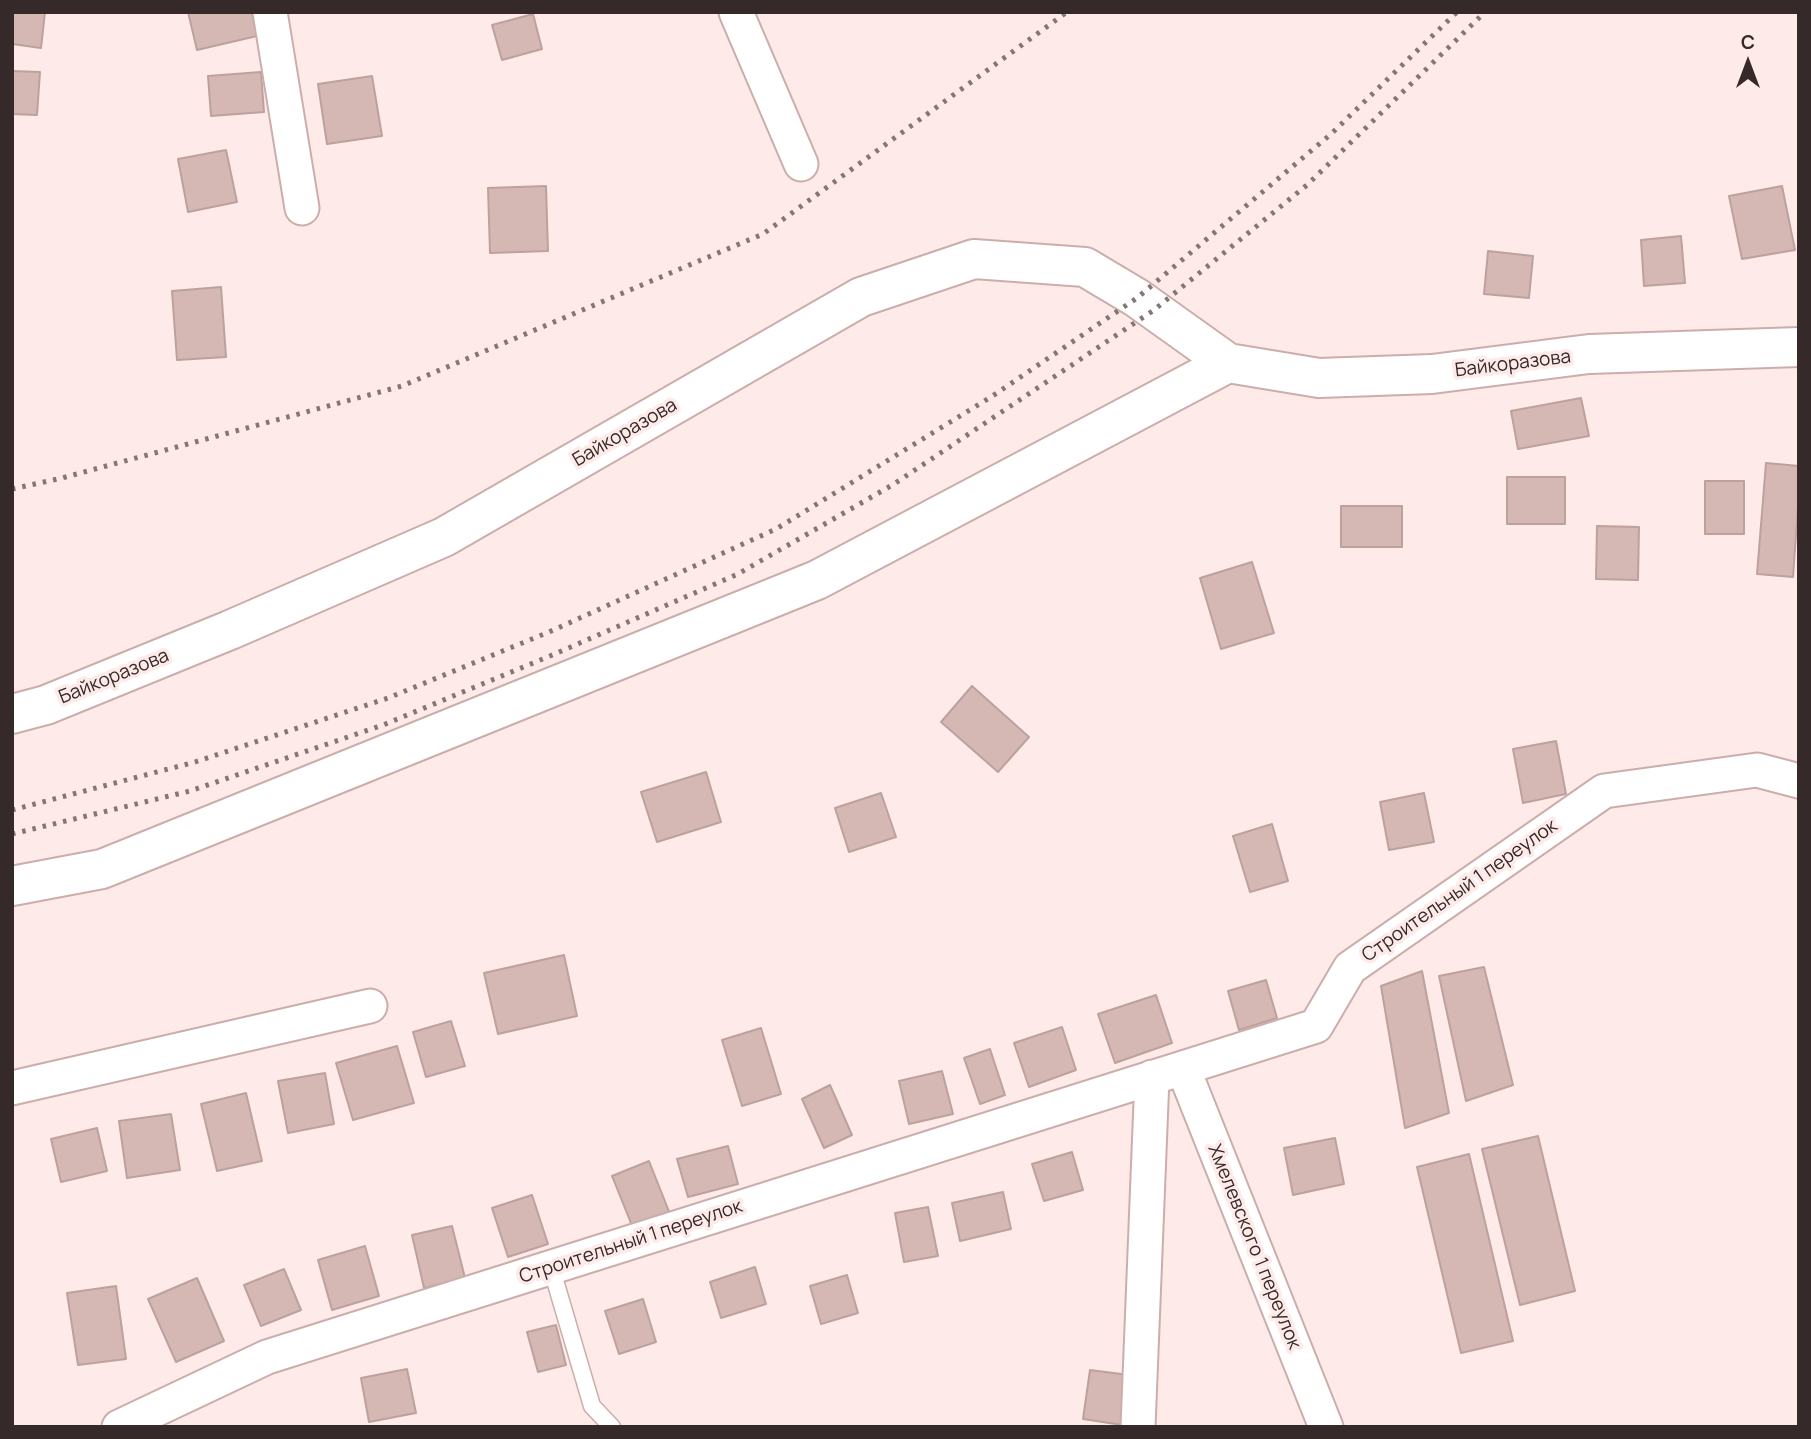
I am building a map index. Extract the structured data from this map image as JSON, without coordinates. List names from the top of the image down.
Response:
{
  "streets": {
    "street": ["Байкоразова", "Строительный 1 переулок", "Хмелевского 1 переулок"]
  },
  "crossings": [
    ["Строительный 1 переулок", "Хмелевского 1 переулок"]
  ],
  "north": "top"
}
